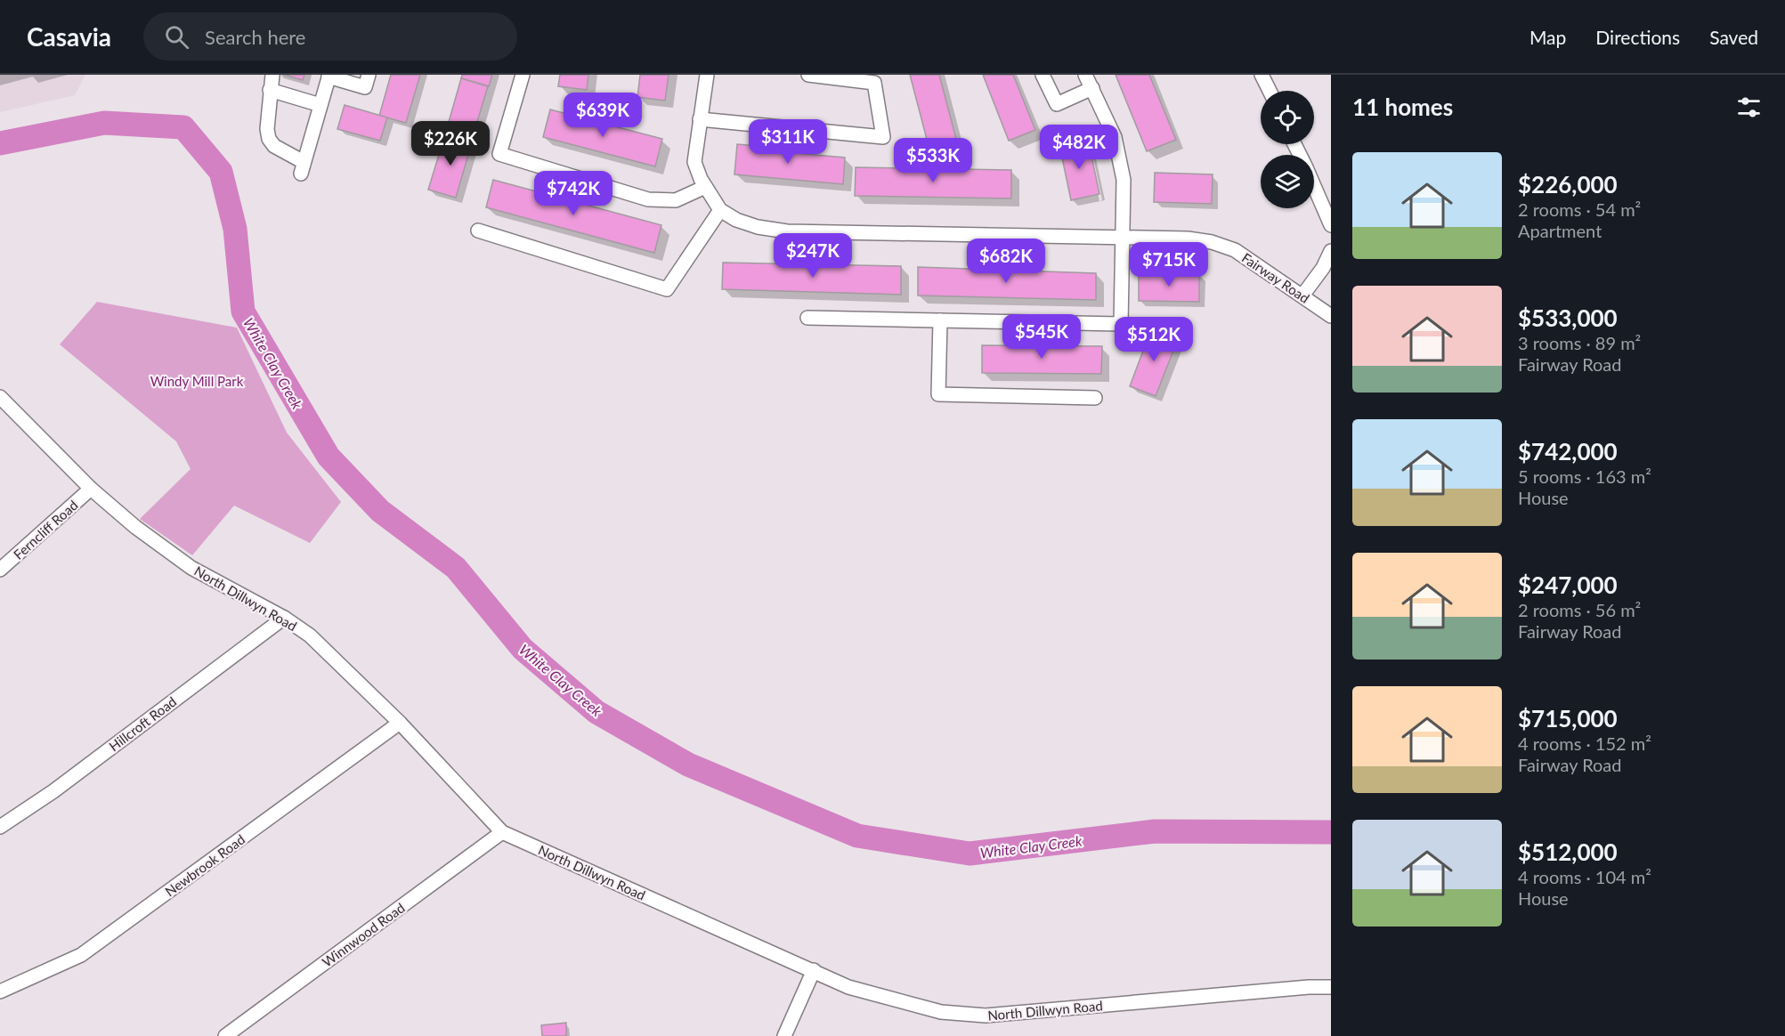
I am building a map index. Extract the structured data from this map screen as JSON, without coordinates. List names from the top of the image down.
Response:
{
  "streets": {
    "street": [
      "Fairway Road",
      "Ferncliff Road",
      "North Dillwyn Road",
      "Hillcroft Road",
      "Newbrook Road",
      "Winnwood Road"
    ]
  },
  "crossings": [
    ["Ferncliff Road", "North Dillwyn Road"],
    ["North Dillwyn Road", "Hillcroft Road"],
    ["North Dillwyn Road", "Newbrook Road"],
    ["North Dillwyn Road", "Winnwood Road"]
  ],
  "water": ["White Clay Creek"],
  "parks": ["Windy Mill Park"],
  "page": {
    "header": "Casavia",
    "search": "Search here",
    "nav": ["Map", "Directions", "Saved"],
    "heading": "11 homes",
    "price": [
      "$639K",
      "$311K",
      "$226K",
      "$482K",
      "$533K",
      "$742K",
      "$247K",
      "$682K",
      "$715K",
      "$545K",
      "$512K"
    ],
    "list": [
      {
        "name": "$226,000",
        "note": "2 rooms · 54 m² · Apartment"
      },
      {
        "name": "$533,000",
        "note": "3 rooms · 89 m² · Fairway Road"
      },
      {
        "name": "$742,000",
        "note": "5 rooms · 163 m² · House"
      },
      {
        "name": "$247,000",
        "note": "2 rooms · 56 m² · Fairway Road"
      },
      {
        "name": "$715,000",
        "note": "4 rooms · 152 m² · Fairway Road"
      },
      {
        "name": "$512,000",
        "note": "4 rooms · 104 m² · House"
      }
    ]
  }
}
